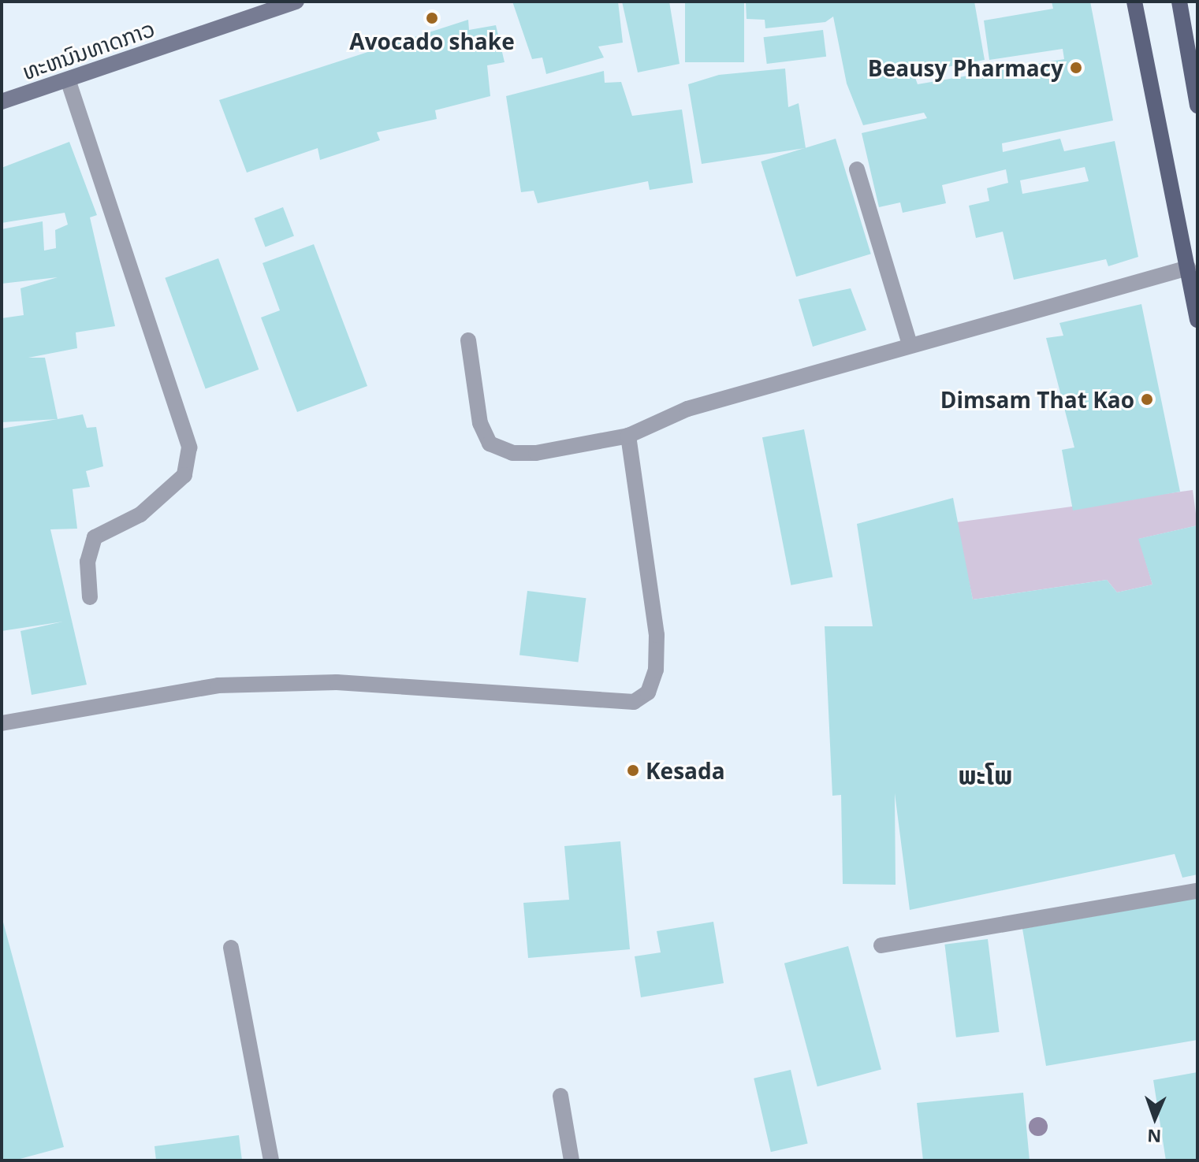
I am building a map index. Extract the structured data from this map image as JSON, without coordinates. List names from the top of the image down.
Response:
{
  "streets": {
    "street": ["ທະຫນົນທາດກາວ"]
  },
  "districts": ["ພະໂພ"],
  "places": [
    "Avocado shake",
    "Beausy Pharmacy",
    "Dimsam That Kao",
    "Kesada"
  ],
  "north": "bottom"
}
